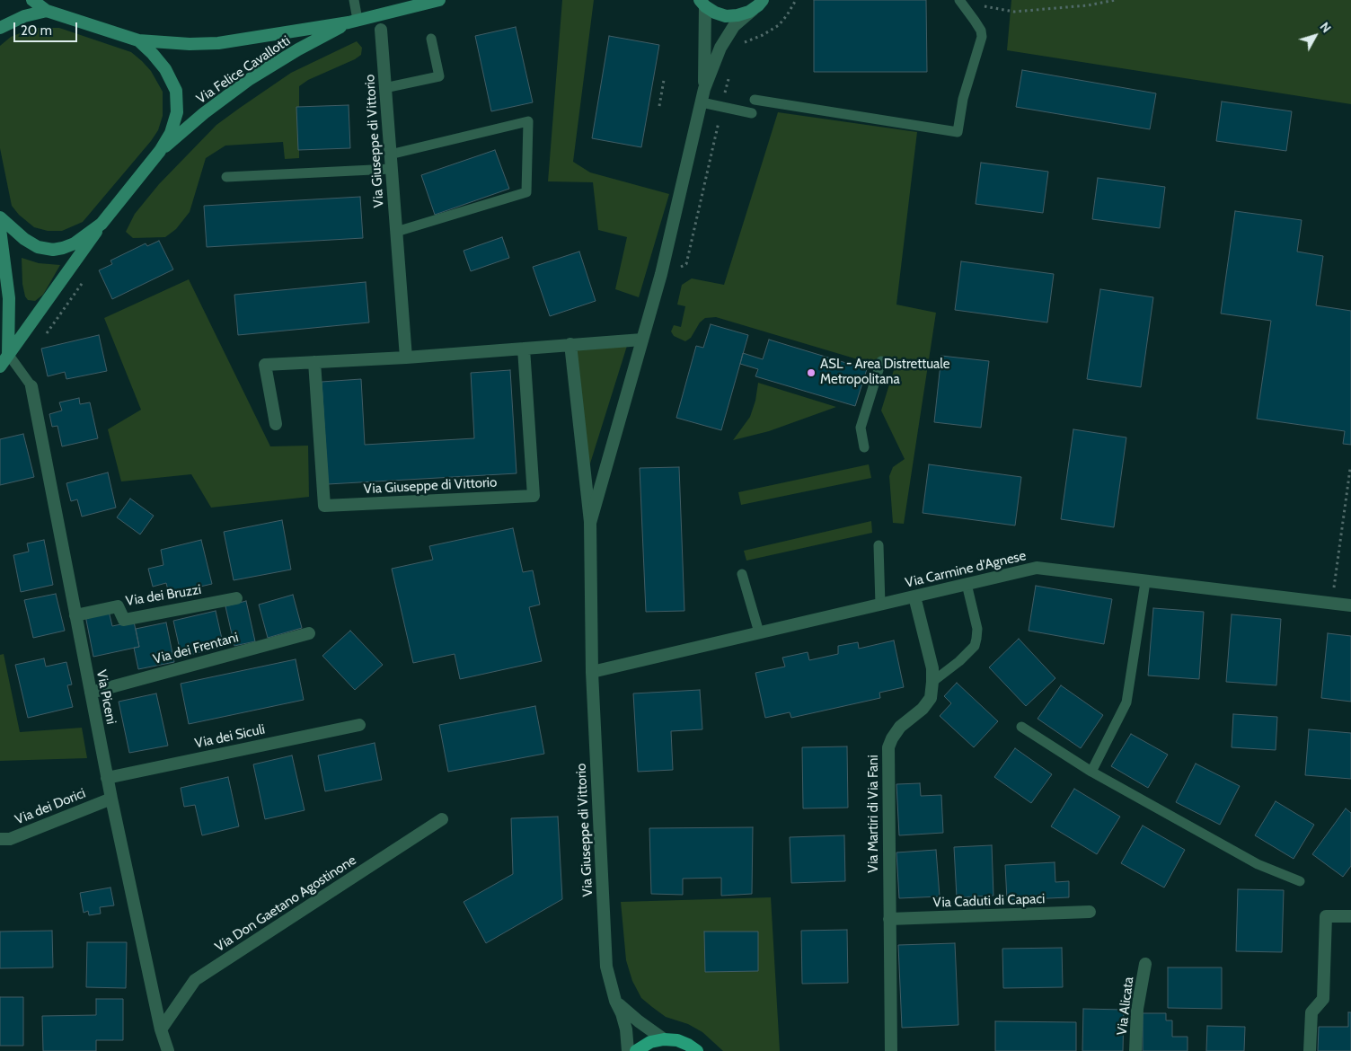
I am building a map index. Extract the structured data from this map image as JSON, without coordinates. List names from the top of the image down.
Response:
{
  "streets": {
    "main road": ["Via Felice Cavallotti"],
    "street": [
      "Via Giuseppe di Vittorio",
      "Via Carmine d'Agnese",
      "Via dei Bruzzi",
      "Via dei Frentani",
      "Via Piceni",
      "Via dei Siculi",
      "Via dei Dorici",
      "Via Martiri di Via Fani",
      "Via Caduti di Capaci",
      "Via Don Gaetano Agostinone",
      "Via Alicata"
    ]
  },
  "crossings": [
    ["Via Giuseppe di Vittorio", "Via Carmine d'Agnese"],
    ["Via Carmine d'Agnese", "Via Martiri di Via Fani"],
    ["Via dei Bruzzi", "Via Piceni"],
    ["Via dei Frentani", "Via Piceni"],
    ["Via Piceni", "Via dei Siculi"],
    ["Via Piceni", "Via dei Dorici"],
    ["Via Piceni", "Via Don Gaetano Agostinone"],
    ["Via Martiri di Via Fani", "Via Caduti di Capaci"]
  ],
  "places": ["ASL - Area Distrettuale Metropolitana"],
  "scale_bar": "20 m",
  "north": "top right"
}
